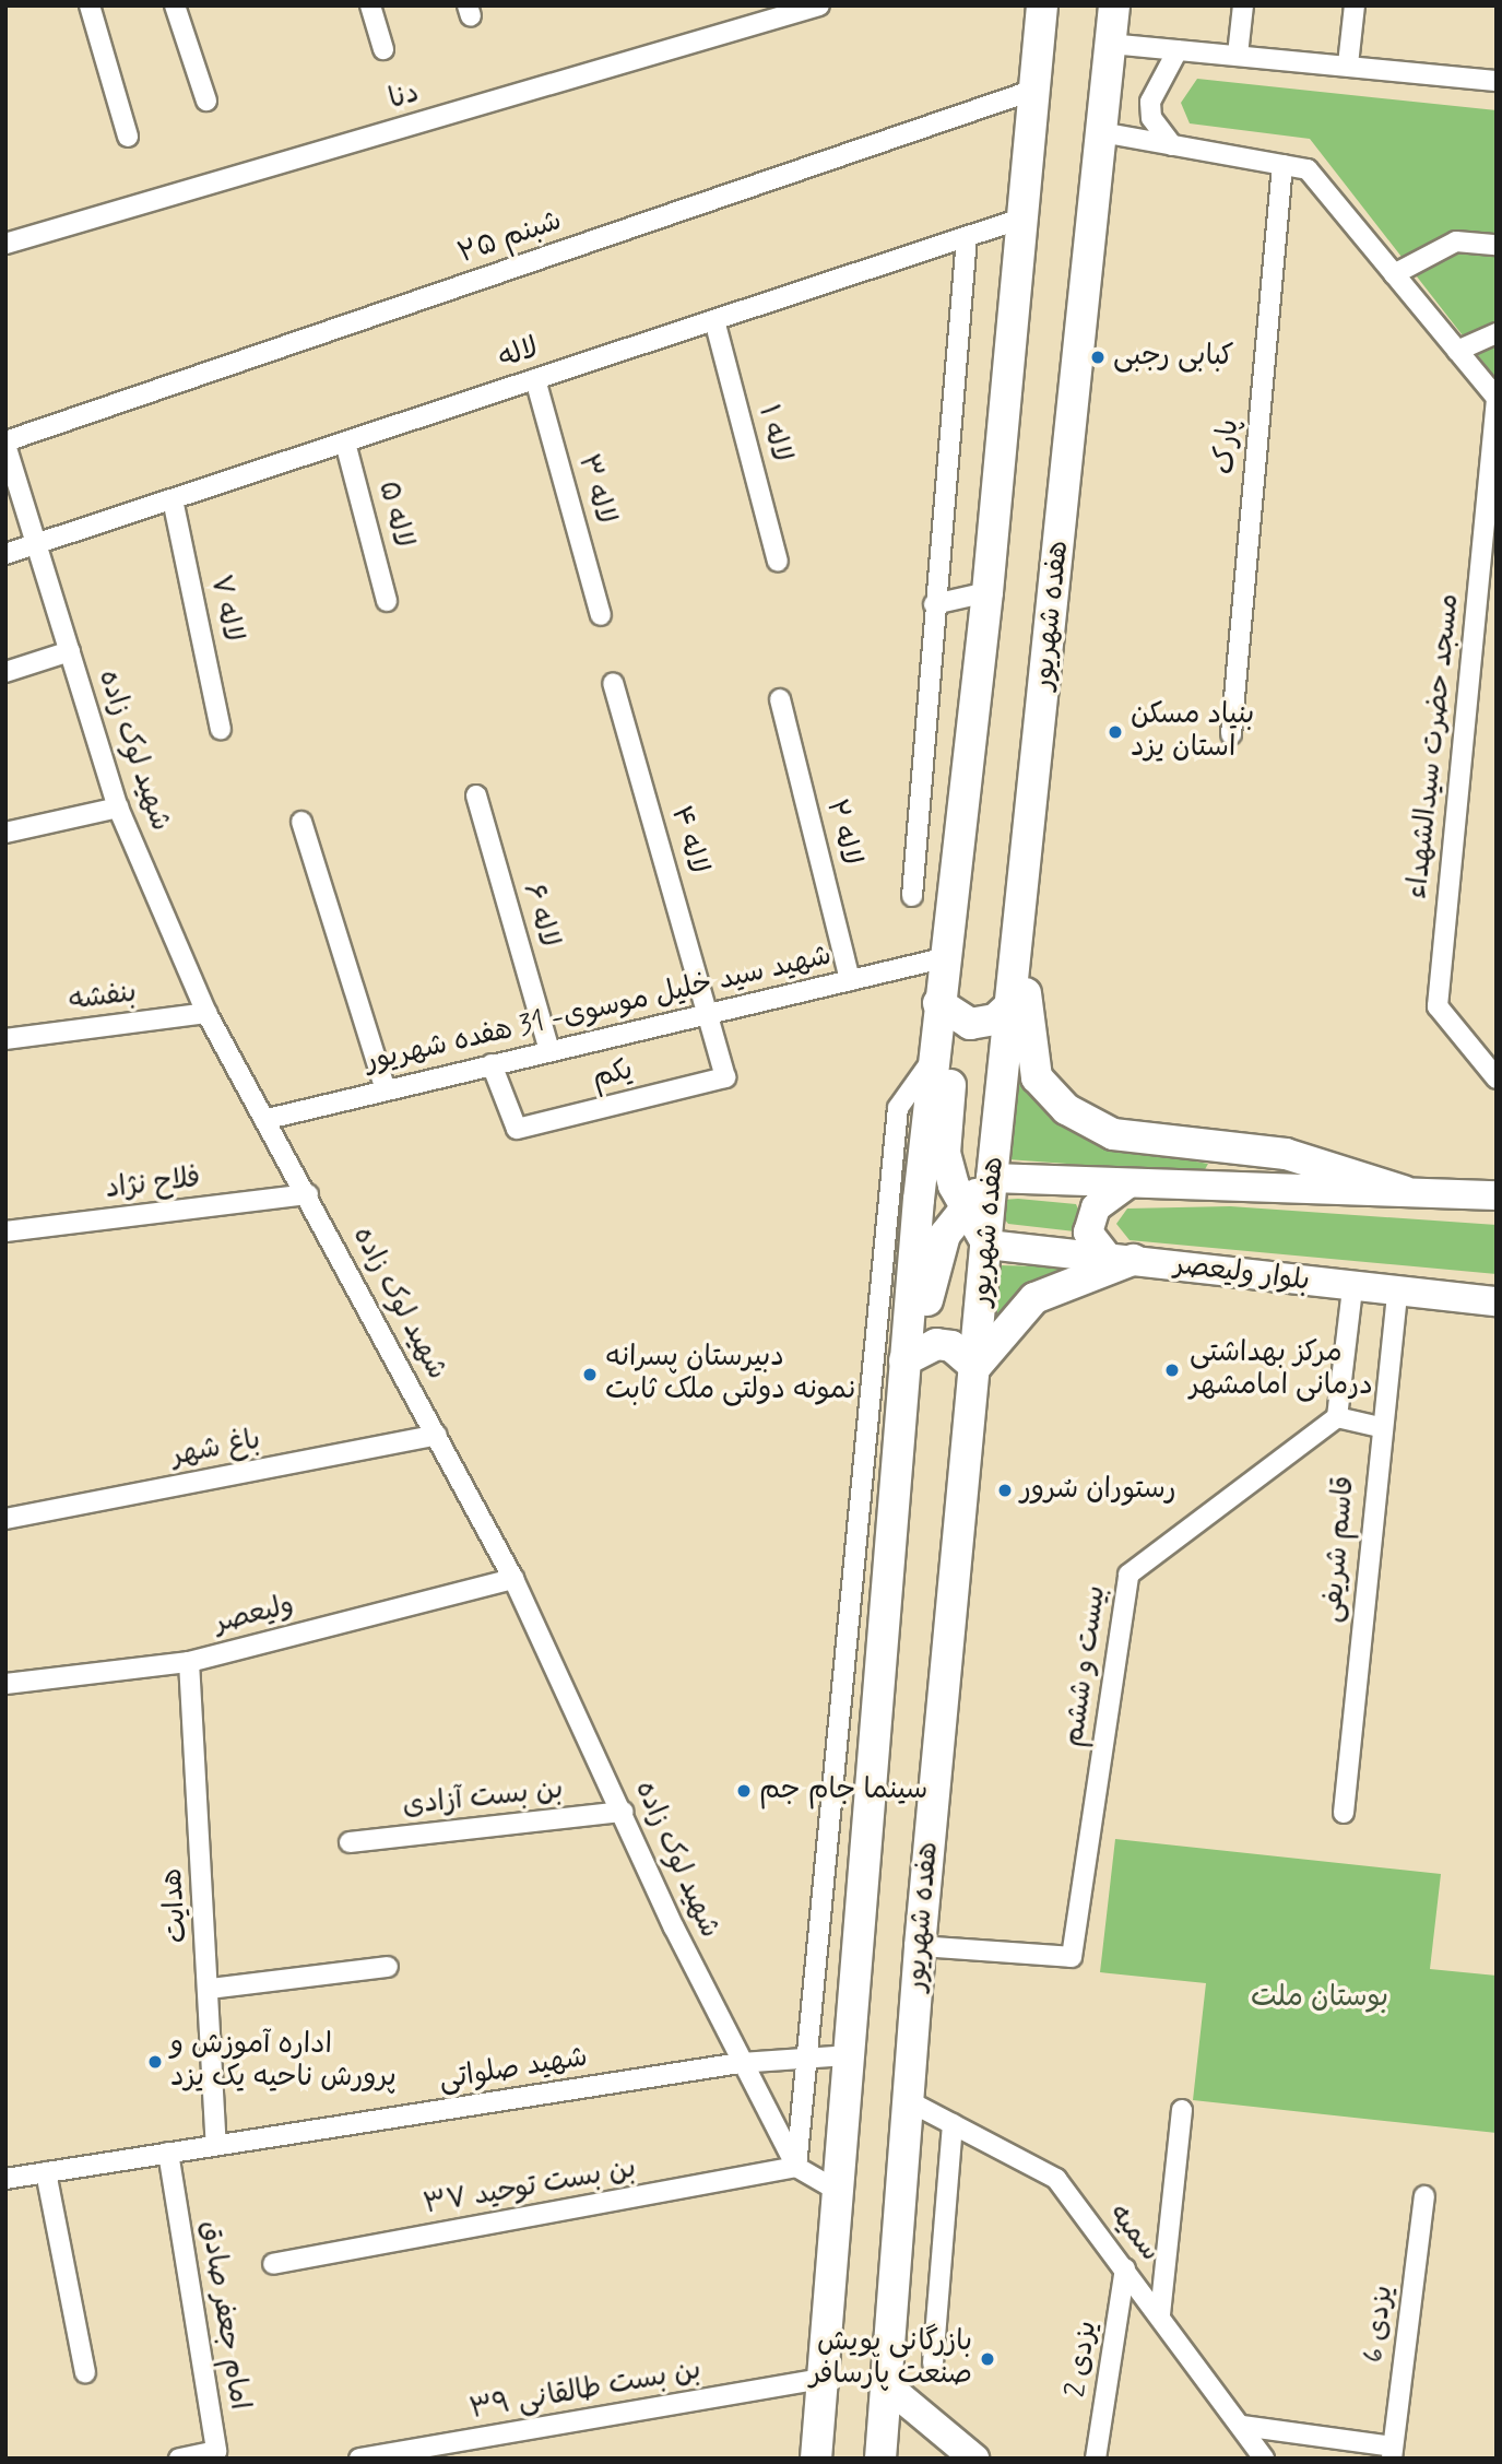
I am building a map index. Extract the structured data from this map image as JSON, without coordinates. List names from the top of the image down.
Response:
{
  "streets": {
    "main road": ["هفده شهریور", "بلوار ولیعصر"],
    "street": [
      "دنا",
      "شبنم ۲۵",
      "لاله",
      "لاله ۱",
      "پارک",
      "لاله ۳",
      "لاله ۵",
      "لاله ۷",
      "مسجد حضرت سیدالشهداء",
      "شهید لوک زاده",
      "لاله ۲",
      "لاله ۴",
      "لاله ۶",
      "بنفشه",
      "شهید سید خلیل موسوی- 31 هفده شهریور",
      "یکم",
      "فلاح نژاد",
      "باغ شهر",
      "قاسم شریفی",
      "ولیعصر",
      "بیست و ششم",
      "بن بست آزادی",
      "هدایت",
      "شهید صلواتی",
      "بن بست توحید ۳۷",
      "سمیه",
      "امام جعفر صادق",
      "یزدی 6",
      "یزدی 2",
      "بن‌ بست طالقانی ۳۹"
    ]
  },
  "crossings": [
    ["شبنم ۲۵", "شهید لوک زاده"],
    ["لاله", "لاله ۱"],
    ["لاله", "لاله ۳"],
    ["لاله", "لاله ۵"],
    ["لاله", "لاله ۷"],
    ["لاله", "شهید لوک زاده"],
    ["پارک", "مسجد حضرت سیدالشهداء"],
    ["هفده شهریور", "مسجد حضرت سیدالشهداء"],
    ["هفده شهریور", "بلوار ولیعصر"],
    ["هفده شهریور", "بیست و ششم"],
    ["هفده شهریور", "سمیه"],
    ["شهید لوک زاده", "بنفشه"],
    ["شهید لوک زاده", "شهید سید خلیل موسوی- 31 هفده شهریور"],
    ["شهید لوک زاده", "فلاح نژاد"],
    ["شهید لوک زاده", "باغ شهر"],
    ["شهید لوک زاده", "ولیعصر"],
    ["شهید لوک زاده", "بن بست آزادی"],
    ["شهید لوک زاده", "شهید صلواتی"],
    ["شهید لوک زاده", "بن بست توحید ۳۷"],
    ["لاله ۲", "شهید سید خلیل موسوی- 31 هفده شهریور"],
    ["لاله ۴", "شهید سید خلیل موسوی- 31 هفده شهریور"],
    ["لاله ۴", "یکم"],
    ["لاله ۶", "شهید سید خلیل موسوی- 31 هفده شهریور"],
    ["شهید سید خلیل موسوی- 31 هفده شهریور", "یکم"],
    ["بلوار ولیعصر", "قاسم شریفی"],
    ["ولیعصر", "هدایت"],
    ["هدایت", "شهید صلواتی"],
    ["شهید صلواتی", "امام جعفر صادق"],
    ["سمیه", "یزدی 2"]
  ],
  "parks": ["بوستان ملت"],
  "places": [
    "کبابی رجبی",
    "بنیاد مسکن استان یزد",
    "مرکز بهداشتی درمانی امامشهر",
    "دبیرستان پسرانه نمونه دولتی ملک ثابت",
    "رستوران سُرور",
    "سینما جام جم",
    "اداره آموزش و پرورش ناحیه یک یزد",
    "بازرگانی پویش صنعت پارسافر"
  ]
}
